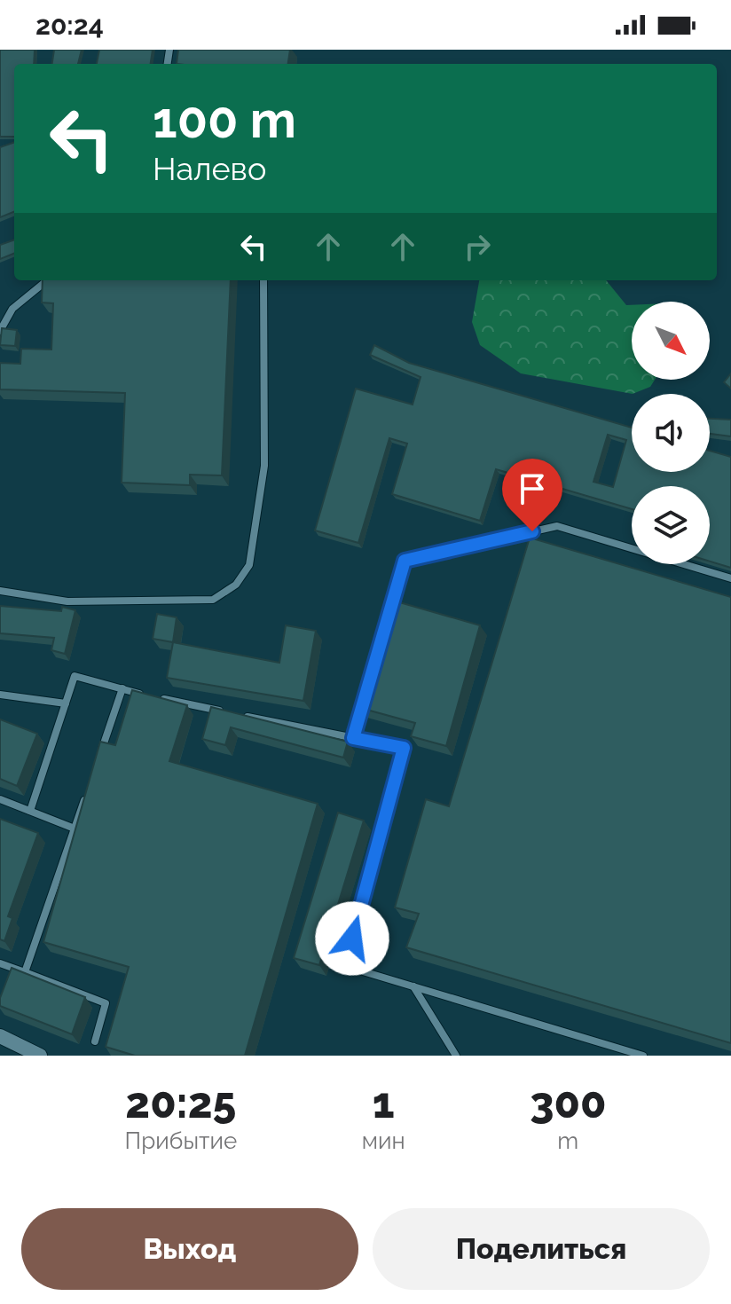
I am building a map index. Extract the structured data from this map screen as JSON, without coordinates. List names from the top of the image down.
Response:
{
  "north": "bottom right",
  "page": {
    "status": "20:24",
    "turn": ["100 m", "Налево"],
    "eta": [
      "20:25",
      "Прибытие",
      "1",
      "мин",
      "300",
      "m"
    ],
    "buttons": ["Выход", "Поделиться"]
  }
}
